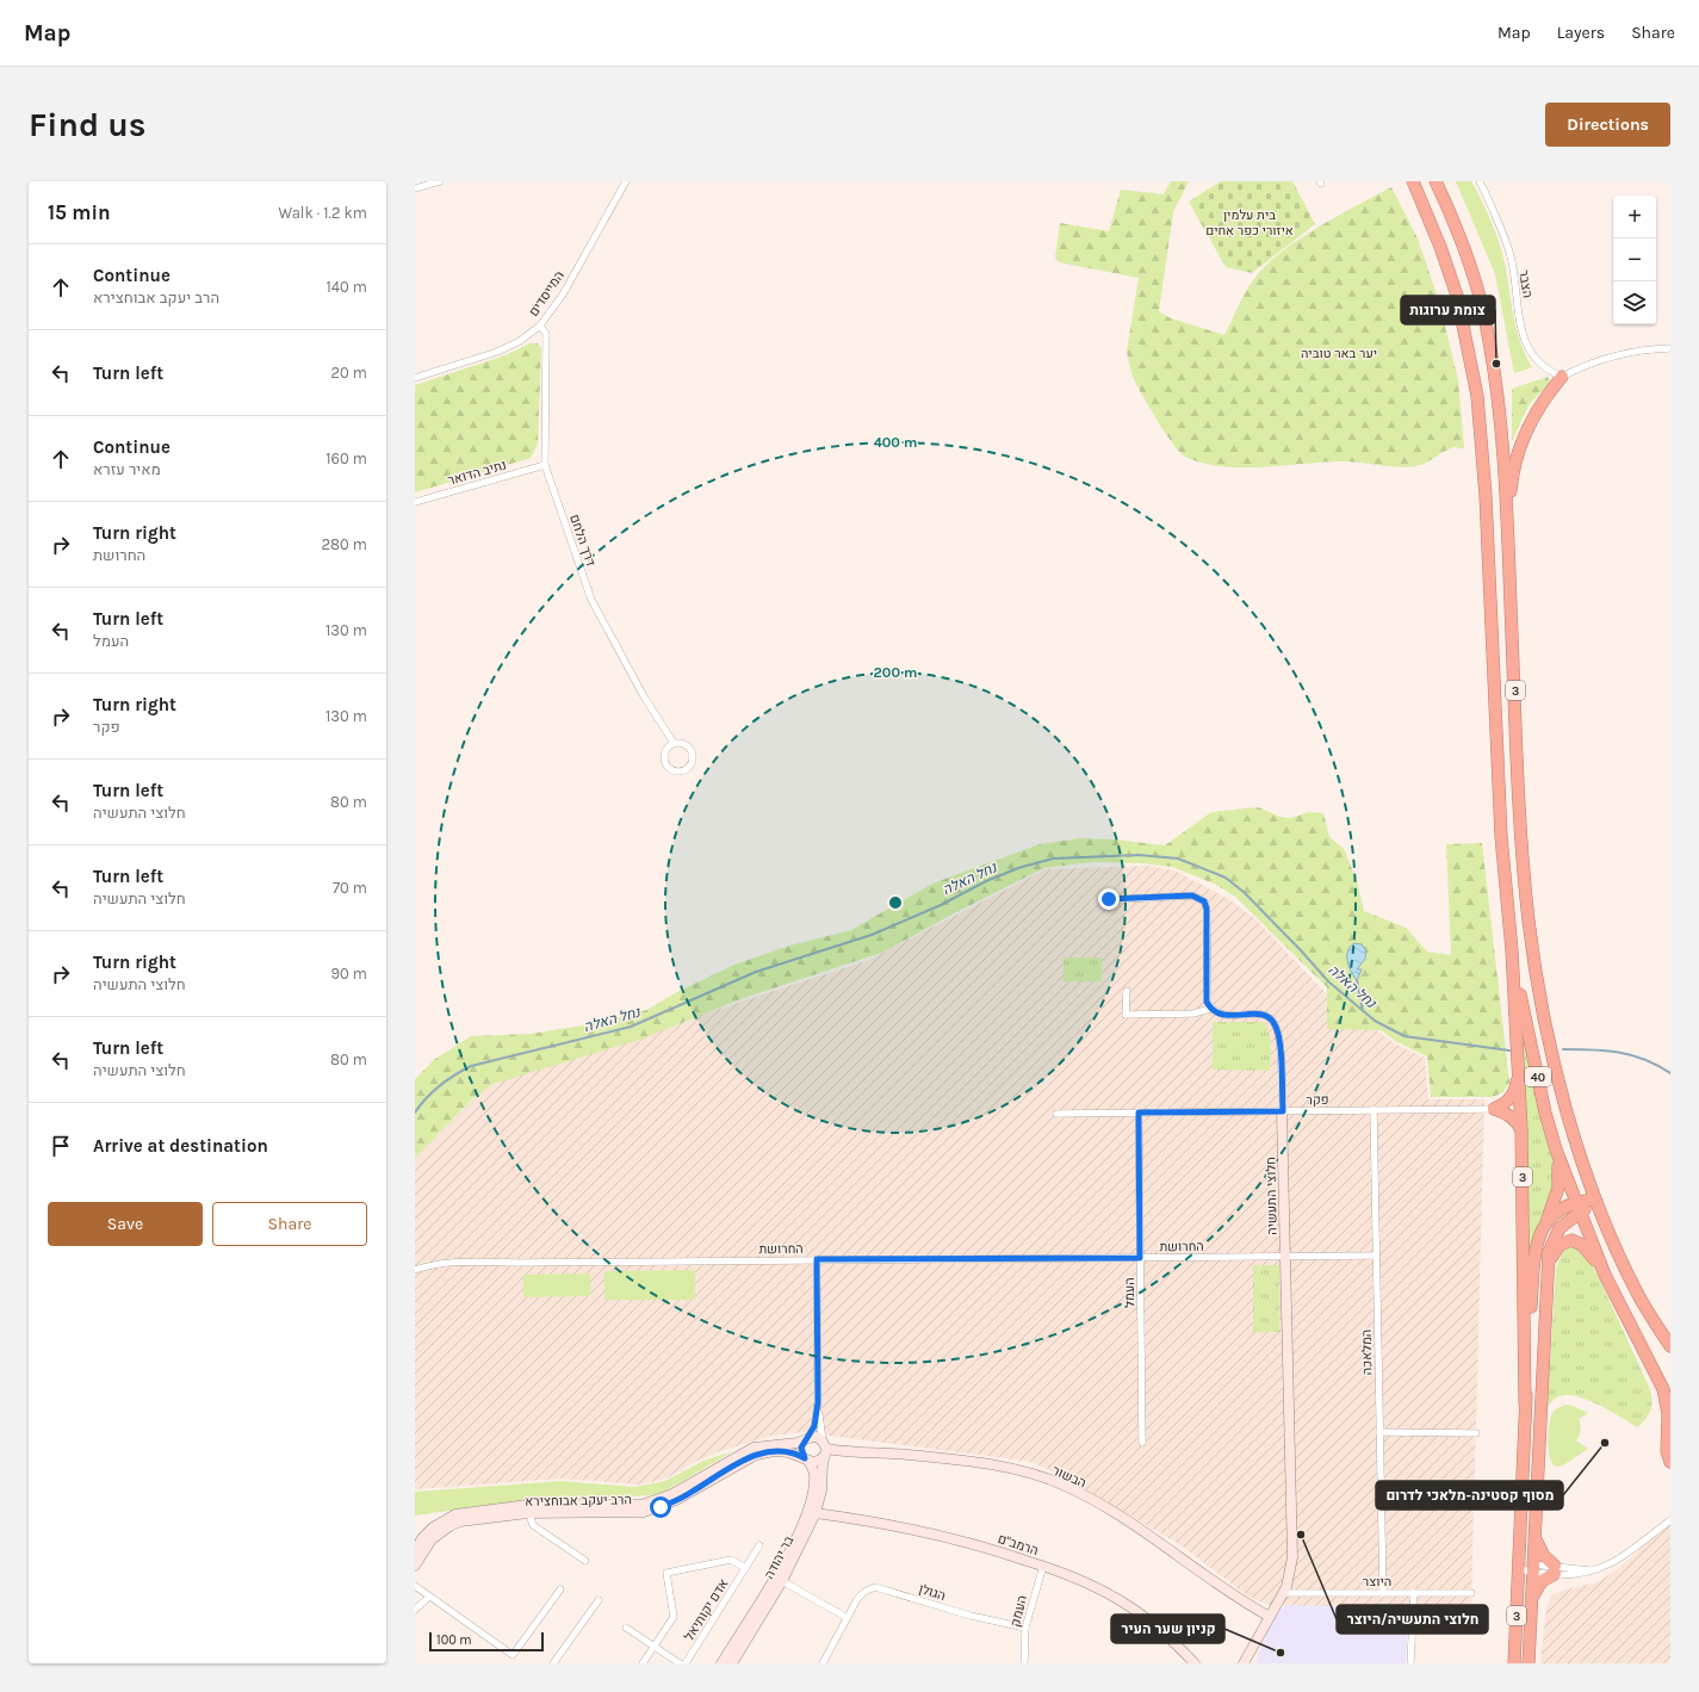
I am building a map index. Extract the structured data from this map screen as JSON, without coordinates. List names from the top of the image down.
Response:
{
  "streets": {
    "highway": ["3", "40"],
    "street": [
      "הצבר",
      "המייסדים",
      "נתיב הדואר",
      "דרך הלחם",
      "פקר",
      "חלוצי התעשיה",
      "החרושת",
      "העמל",
      "המלאכה",
      "הבשור",
      "הרב יעקב אבוחצירא",
      "הרמב\"ם",
      "בר יהודה",
      "היוצר",
      "הגולן",
      "אדם יקותיאל",
      "העמק"
    ]
  },
  "crossings": [
    ["המייסדים", "דרך הלחם"],
    ["נתיב הדואר", "דרך הלחם"],
    ["3", "40"],
    ["פקר", "חלוצי התעשיה"],
    ["פקר", "העמל"],
    ["פקר", "המלאכה"],
    ["חלוצי התעשיה", "החרושת"],
    ["חלוצי התעשיה", "הבשור"],
    ["חלוצי התעשיה", "היוצר"],
    ["החרושת", "העמל"],
    ["החרושת", "המלאכה"],
    ["המלאכה", "היוצר"],
    ["הבשור", "הרב יעקב אבוחצירא"],
    ["הבשור", "בר יהודה"],
    ["הרב יעקב אבוחצירא", "בר יהודה"],
    ["הרמב\"ם", "בר יהודה"],
    ["הרמב\"ם", "העמק"],
    ["הגולן", "העמק"]
  ],
  "water": ["נחל האלה"],
  "parks": ["בית עלמין איזורי כפר אחים", "יער באר טוביה"],
  "places": [
    "צומת ערוגות",
    "מסוף קסטינה-מלאכי לדרום",
    "חלוצי התעשיה/היוצר",
    "קניון שער העיר"
  ],
  "scale_bar": "100 m",
  "page": {
    "header": "Map",
    "nav": ["Map", "Layers", "Share"],
    "buttons": [
      "Directions",
      ["Save", "Share"]
    ],
    "title": "Find us",
    "heading": ["15 min", "Walk · 1.2 km"],
    "map_buttons": ["+", "−"],
    "list": [
      ["Continue", "הרב יעקב אבוחצירא", "140 m"],
      ["Turn left", "20 m"],
      ["Continue", "מאיר עזרא", "160 m"],
      ["Turn right", "החרושת", "280 m"],
      ["Turn left", "העמל", "130 m"],
      ["Turn right", "פקר", "130 m"],
      ["Turn left", "חלוצי התעשיה", "80 m"],
      ["Turn left", "חלוצי התעשיה", "70 m"],
      ["Turn right", "חלוצי התעשיה", "90 m"],
      ["Turn left", "חלוצי התעשיה", "80 m"],
      "Arrive at destination"
    ],
    "scale": "100 m"
  },
  "rings": ["400 m", "200 m"]
}
